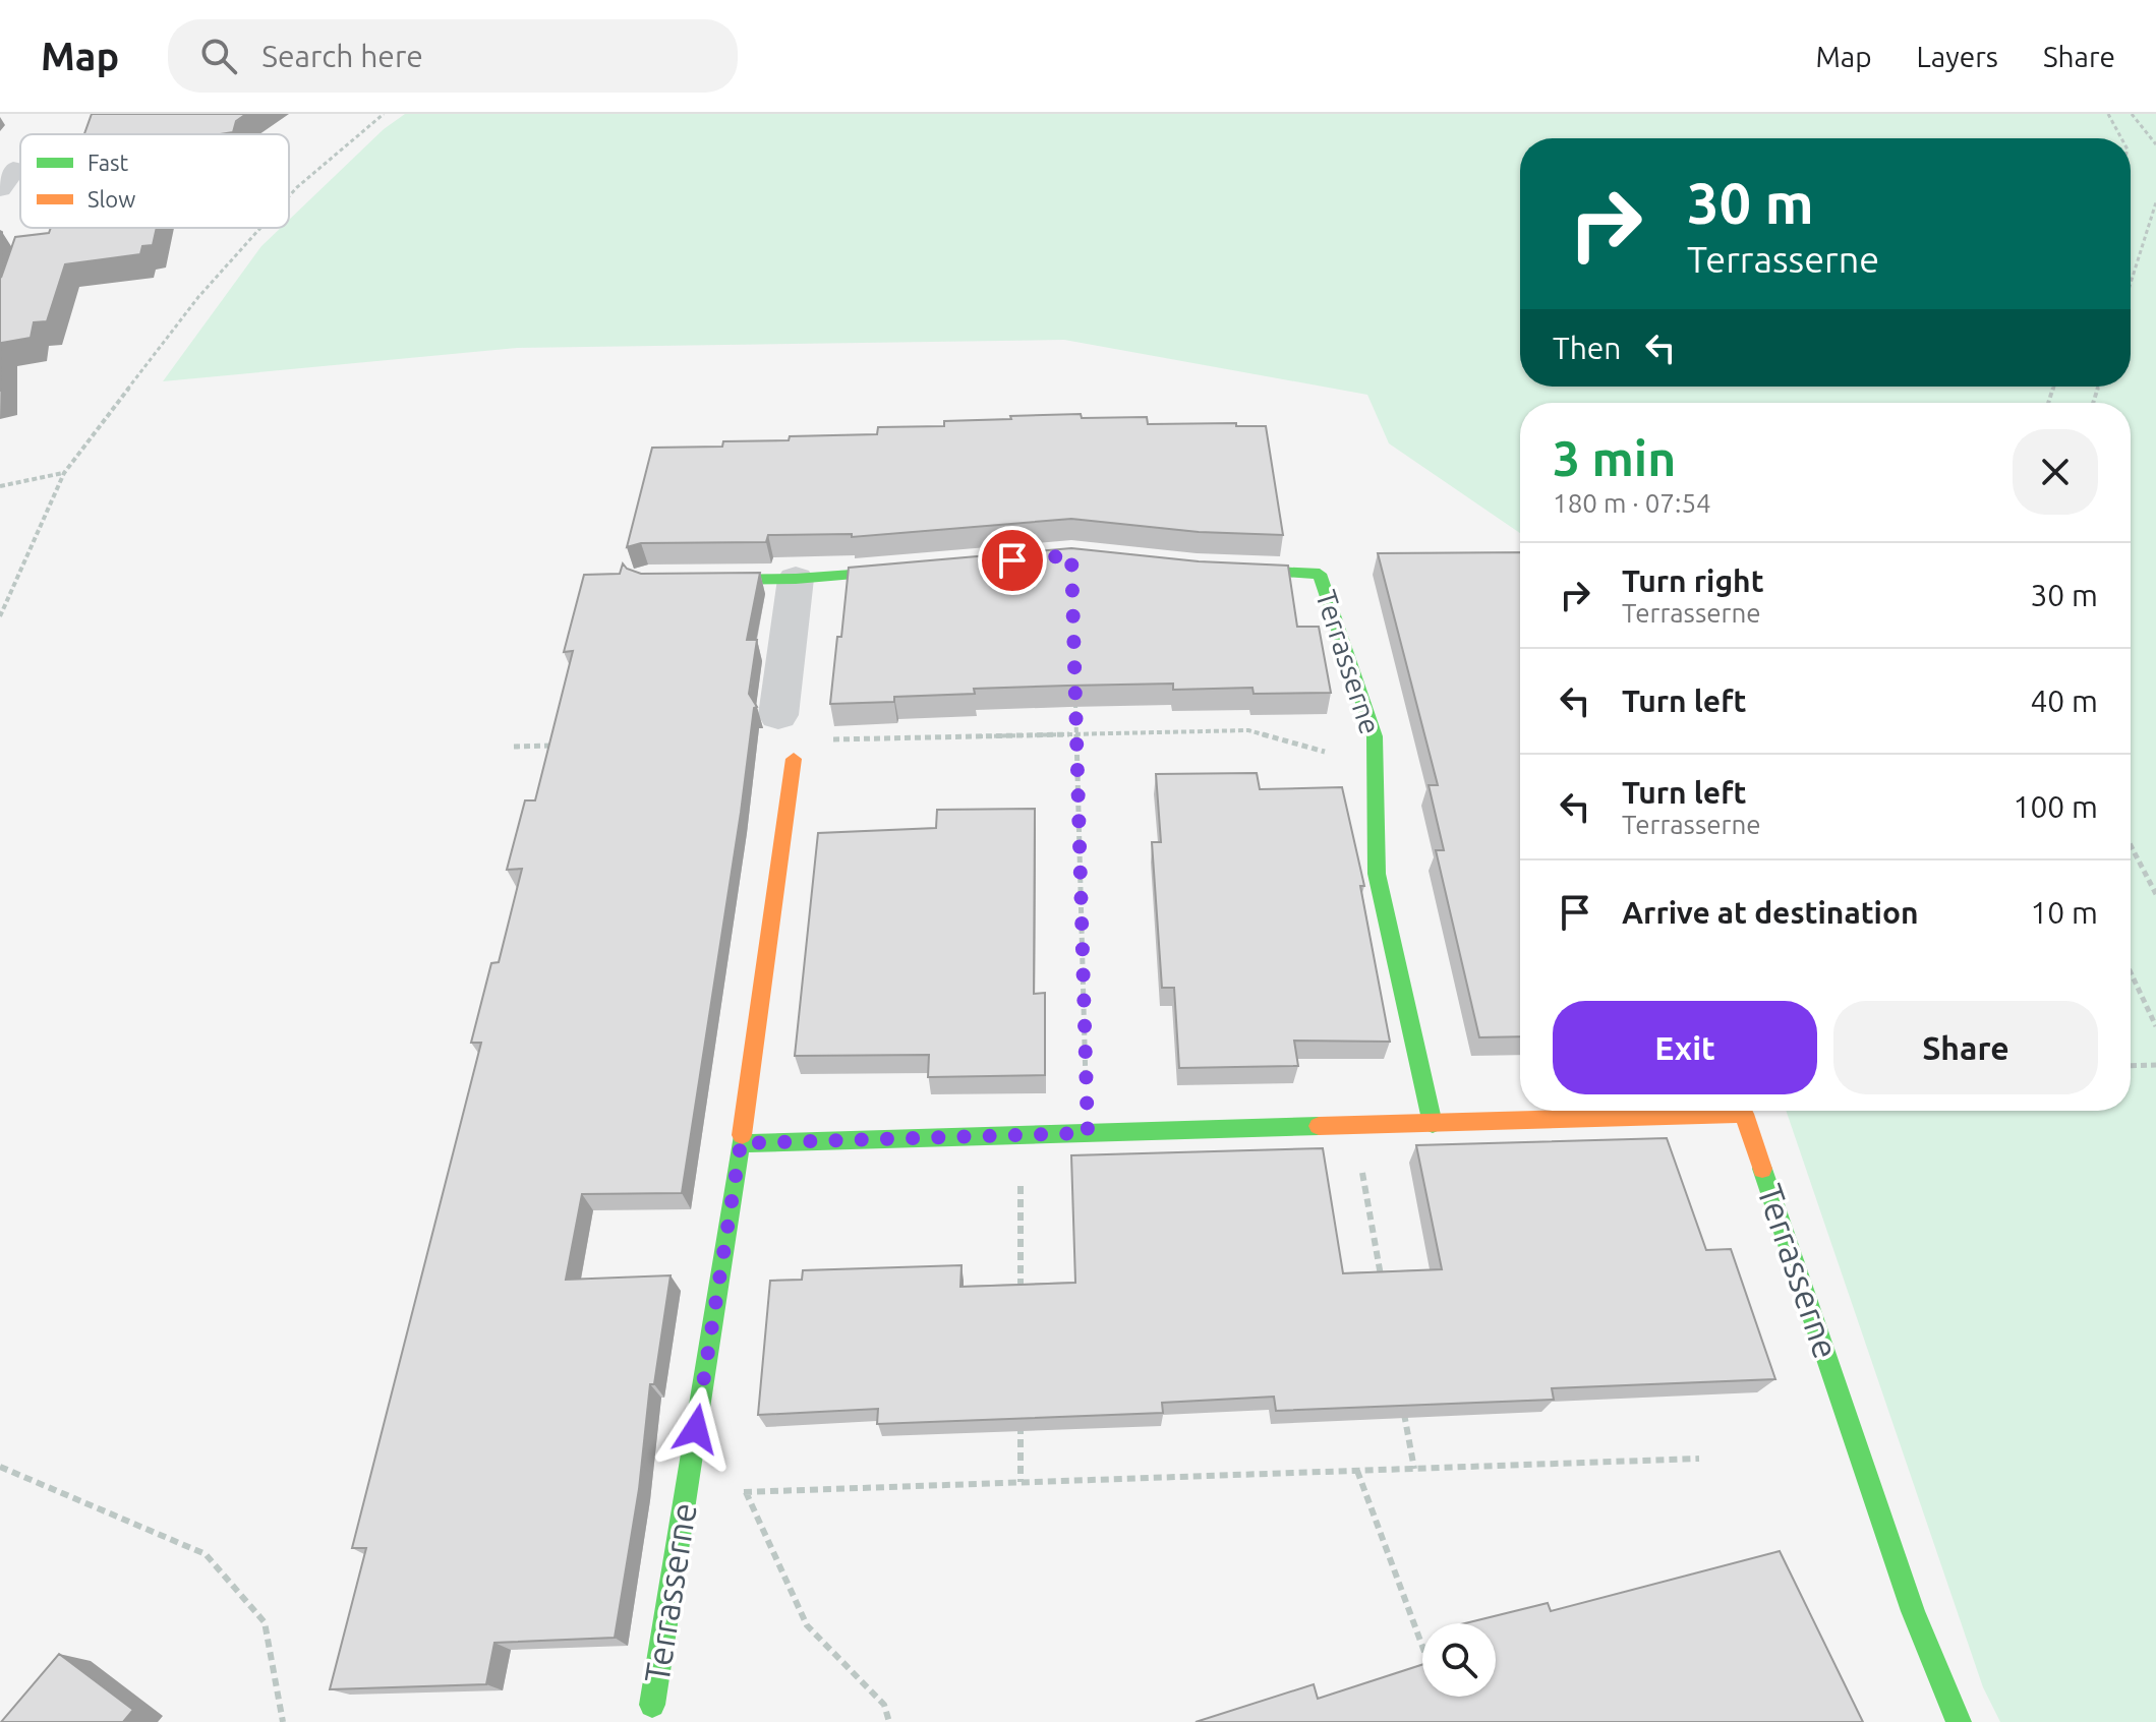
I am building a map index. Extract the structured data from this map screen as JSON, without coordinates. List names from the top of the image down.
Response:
{
  "streets": {
    "street": ["Terrasserne"]
  },
  "legend": ["Fast", "Slow"],
  "page": {
    "header": "Map",
    "search": "Search here",
    "nav": ["Map", "Layers", "Share"],
    "turn": ["30 m", "Terrasserne"],
    "then": "Then",
    "heading": ["3 min", "180 m · 07:54"],
    "list": [
      {
        "name": "Turn right",
        "note": "Terrasserne",
        "value": "30 m"
      },
      {
        "name": "Turn left",
        "value": "40 m"
      },
      {
        "name": "Turn left",
        "note": "Terrasserne",
        "value": "100 m"
      },
      {
        "name": "Arrive at destination",
        "value": "10 m"
      }
    ],
    "buttons": ["Exit", "Share"]
  }
}
